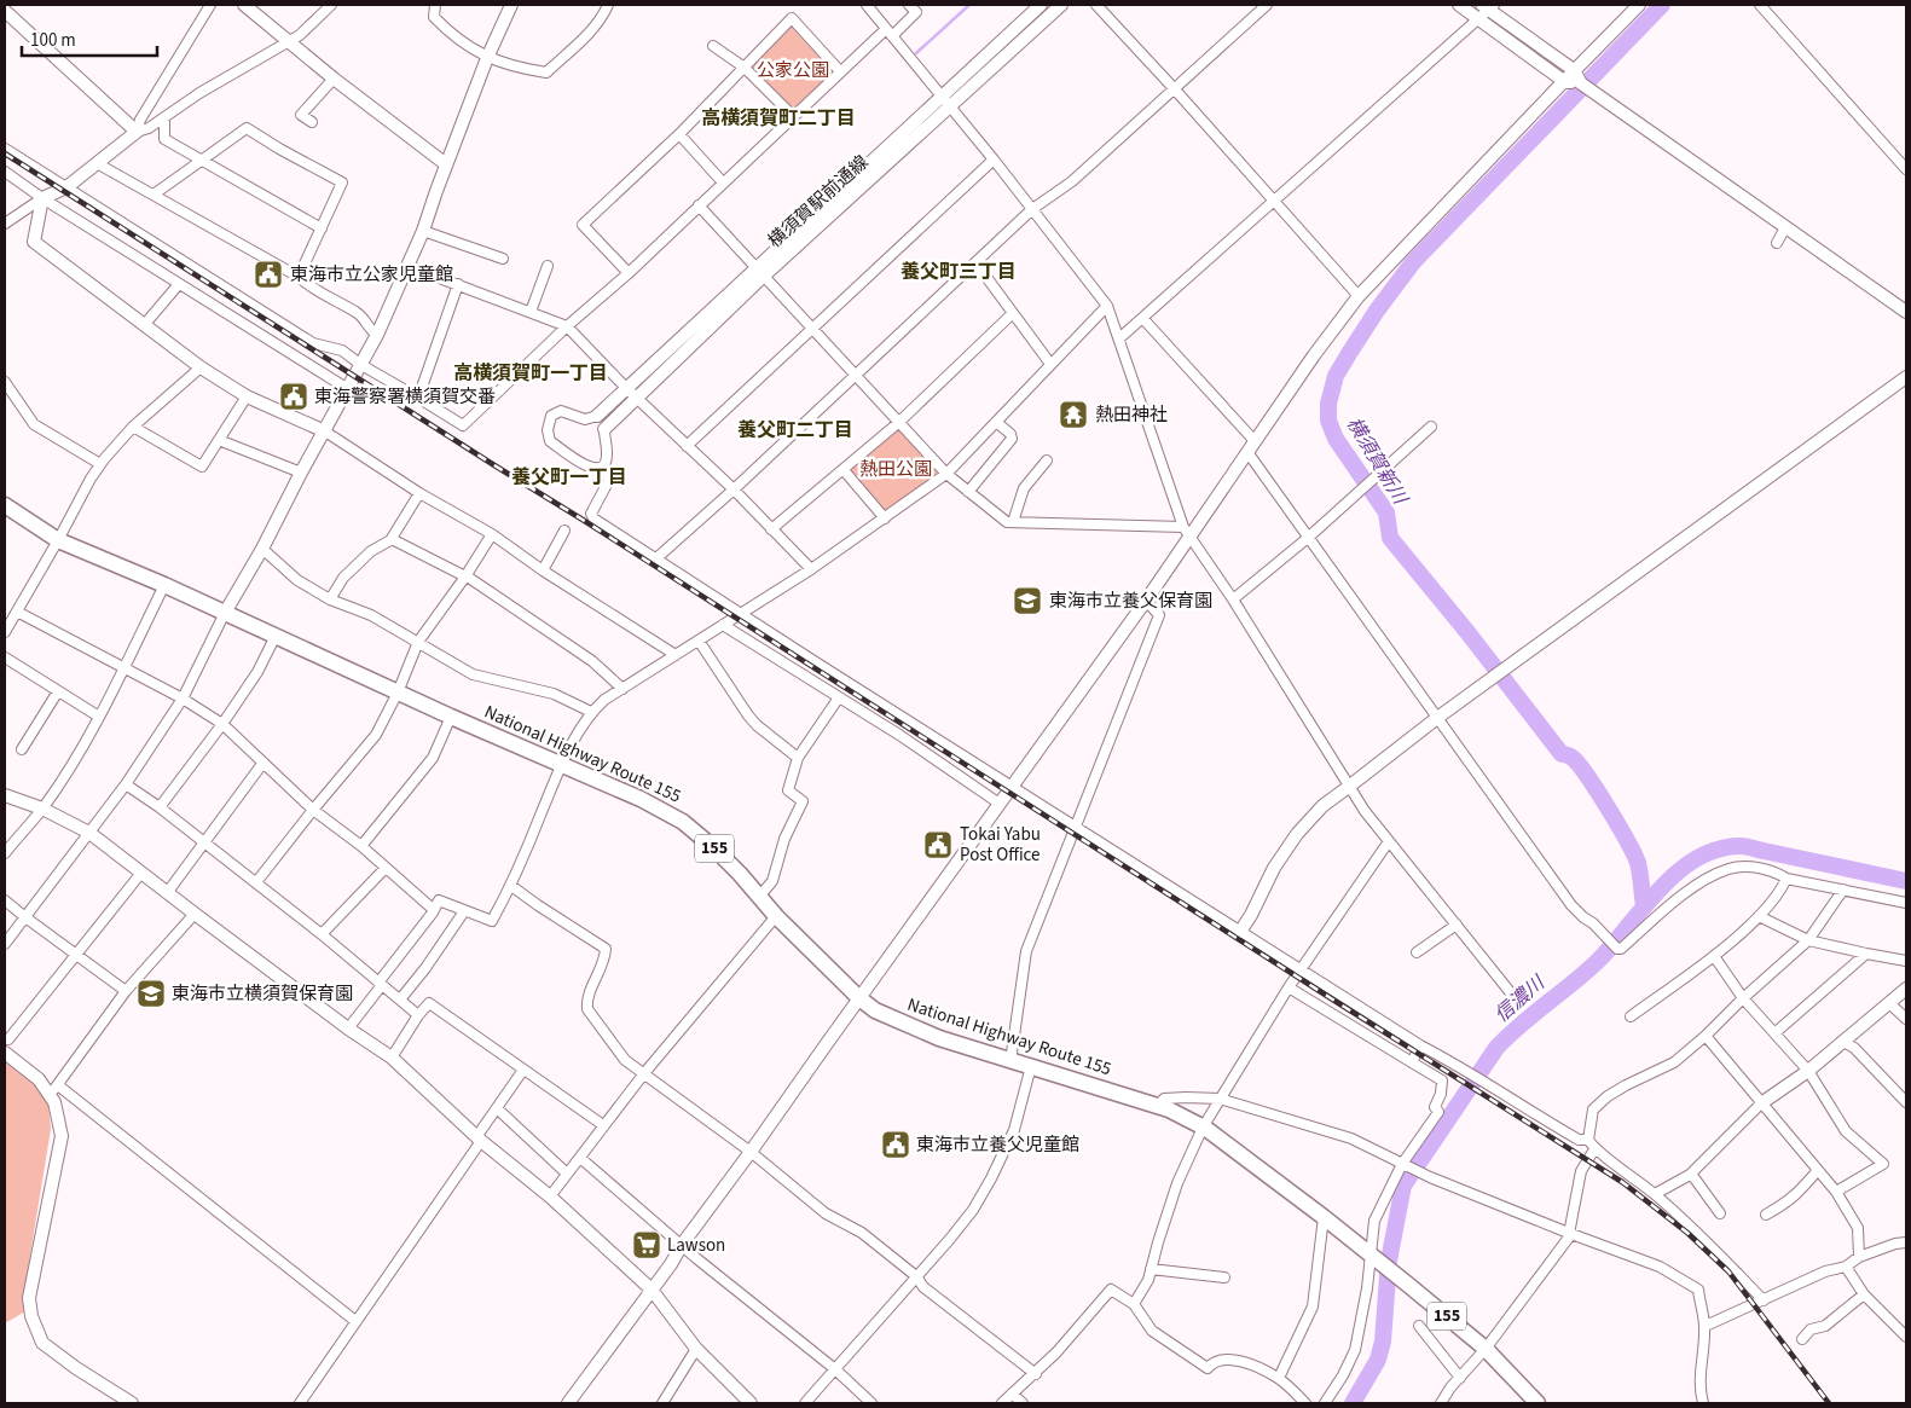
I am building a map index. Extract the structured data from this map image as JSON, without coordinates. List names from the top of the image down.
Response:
{
  "streets": {
    "highway": ["National Highway Route 155", "155"],
    "street": ["横須賀駅前通線"]
  },
  "districts": [
    "高横須賀町二丁目",
    "養父町三丁目",
    "高横須賀町一丁目",
    "養父町二丁目",
    "養父町一丁目"
  ],
  "water": ["横須賀新川", "信濃川"],
  "parks": ["公家公園", "熱田公園"],
  "places": {
    "public building": [
      "東海市立公家児童館",
      "東海警察署横須賀交番",
      "Tokai Yabu Post Office",
      "東海市立養父児童館"
    ],
    "temple": ["熱田神社"],
    "school or university": ["東海市立養父保育園", "東海市立横須賀保育園"],
    "supermarket": ["Lawson"]
  },
  "scale_bar": "100 m"
}
